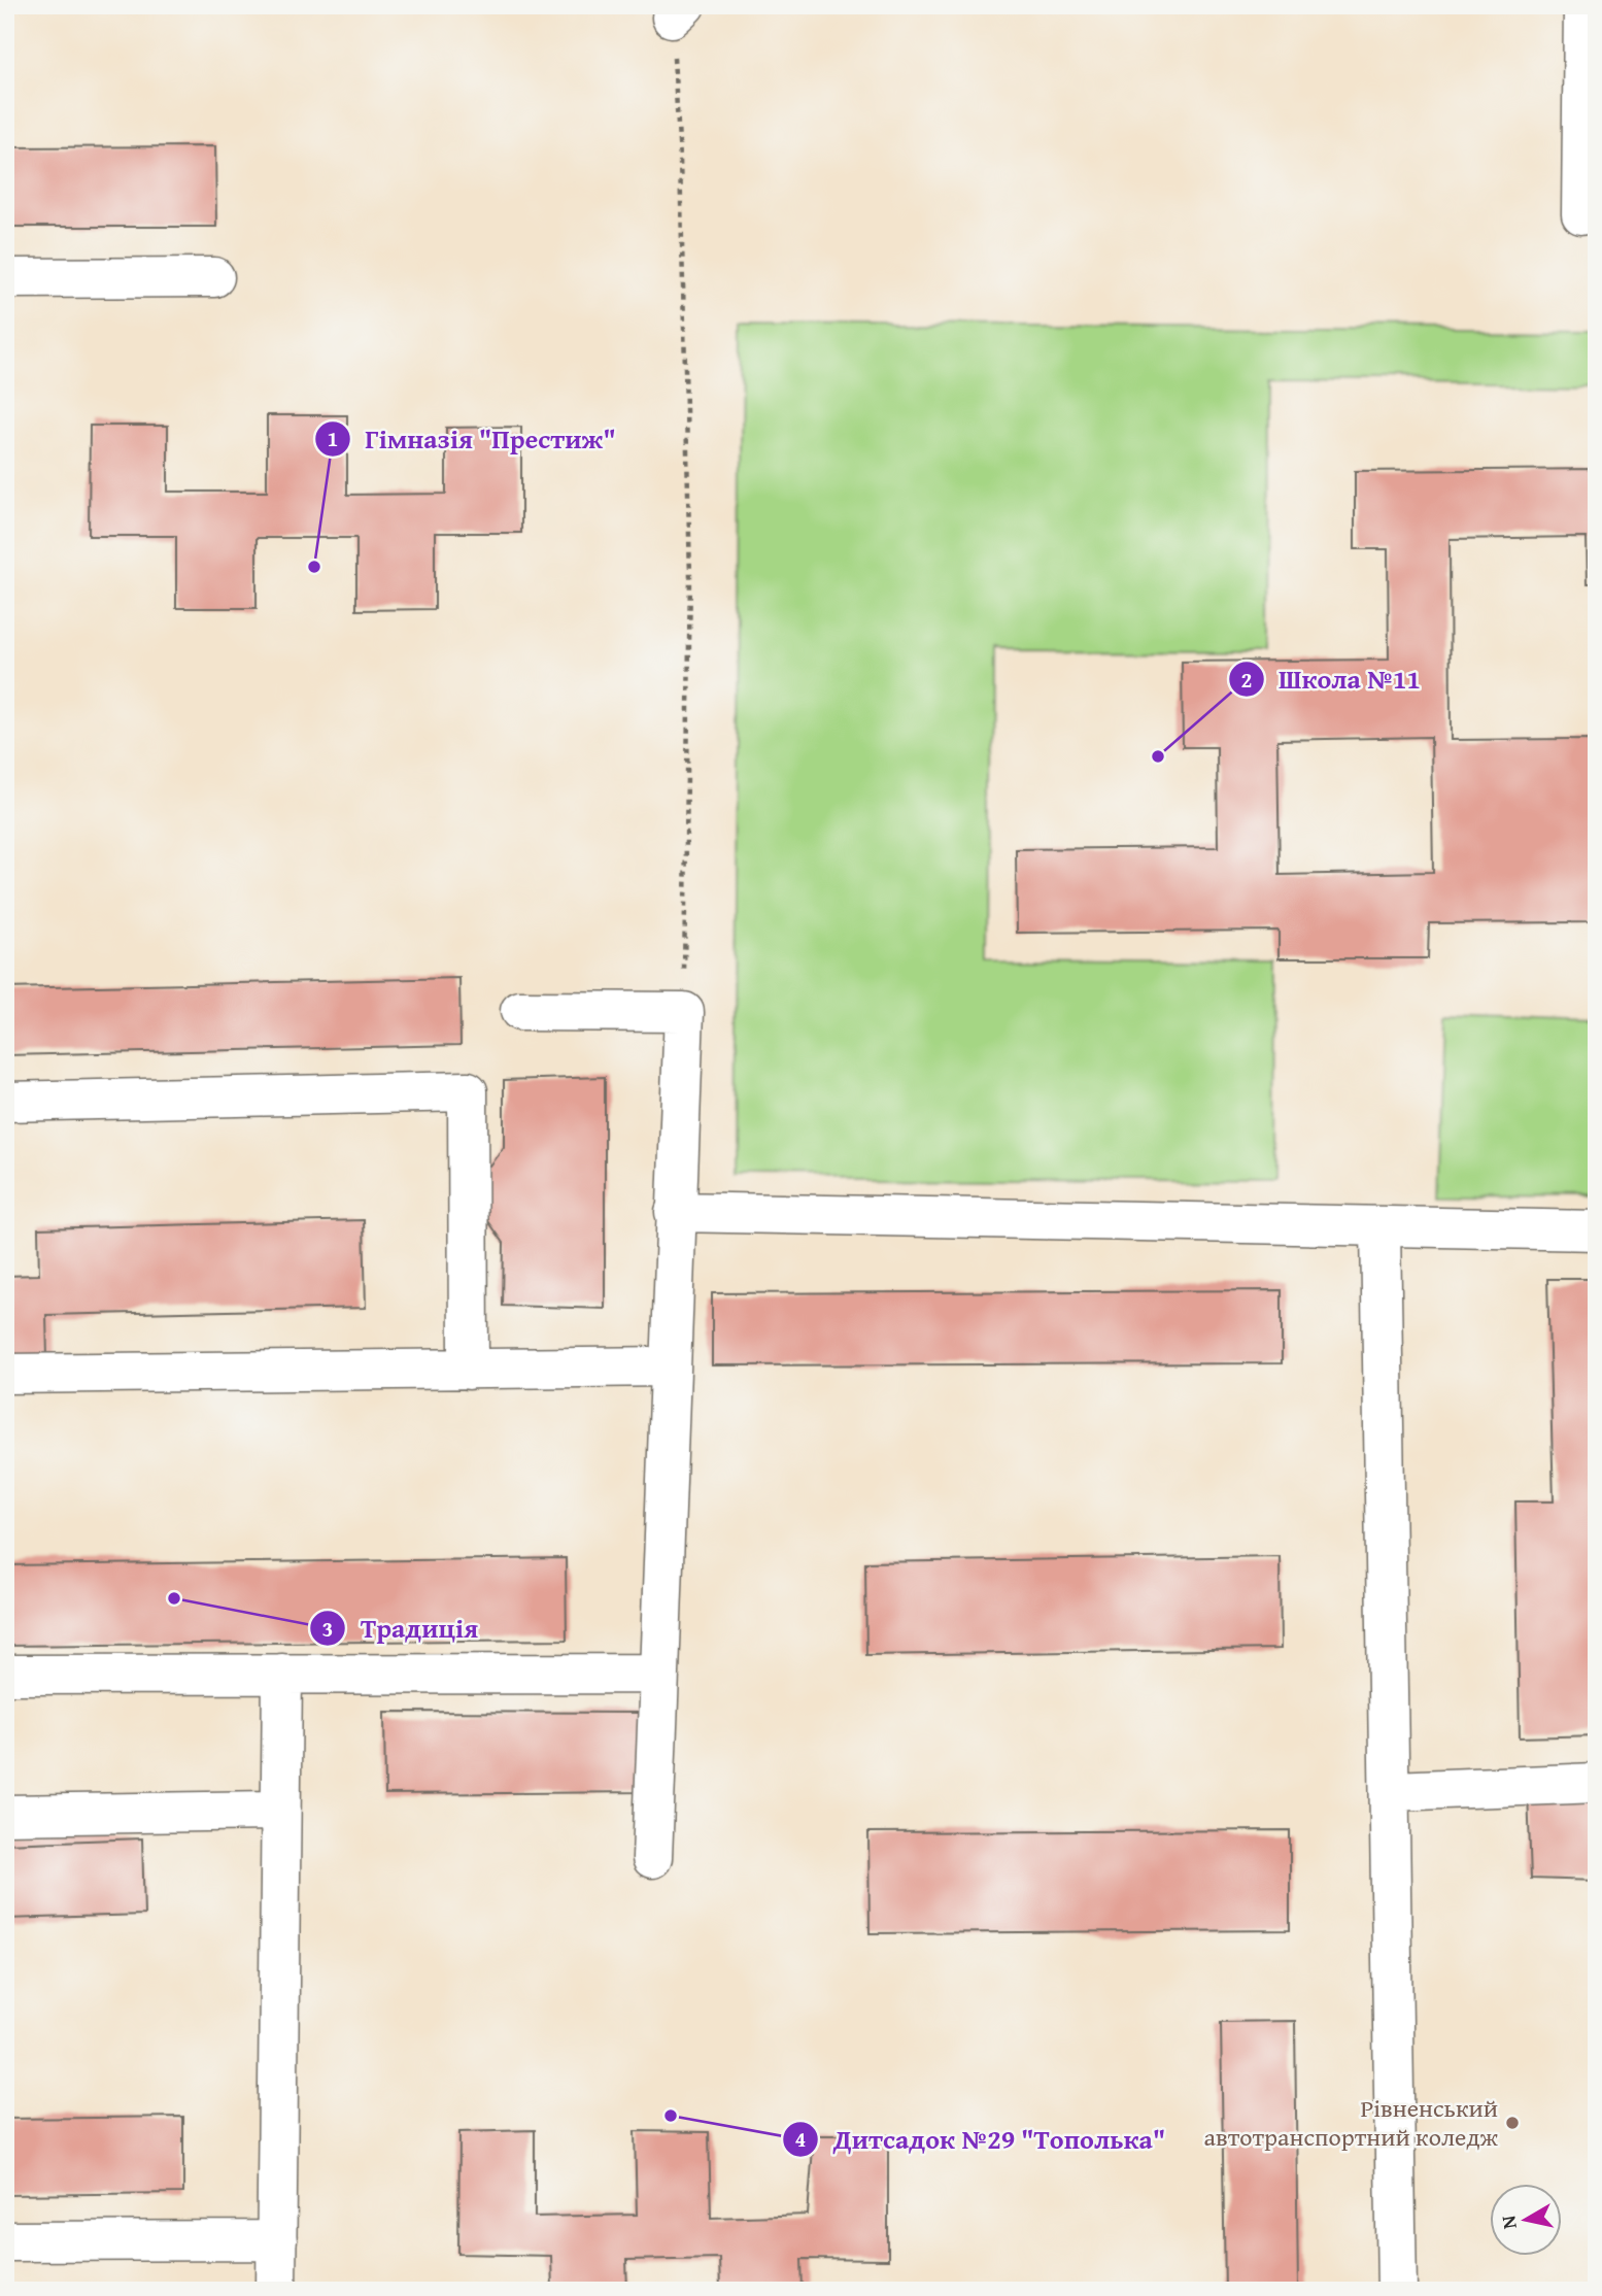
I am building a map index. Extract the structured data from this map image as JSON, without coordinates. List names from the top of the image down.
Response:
{
  "places": [
    "Гімназія \"Престиж\"",
    "Школа №11",
    "Традиція",
    "Дитсадок №29 \"Тополька\"",
    "Рівненський автотранспортний коледж"
  ],
  "north": "left"
}
